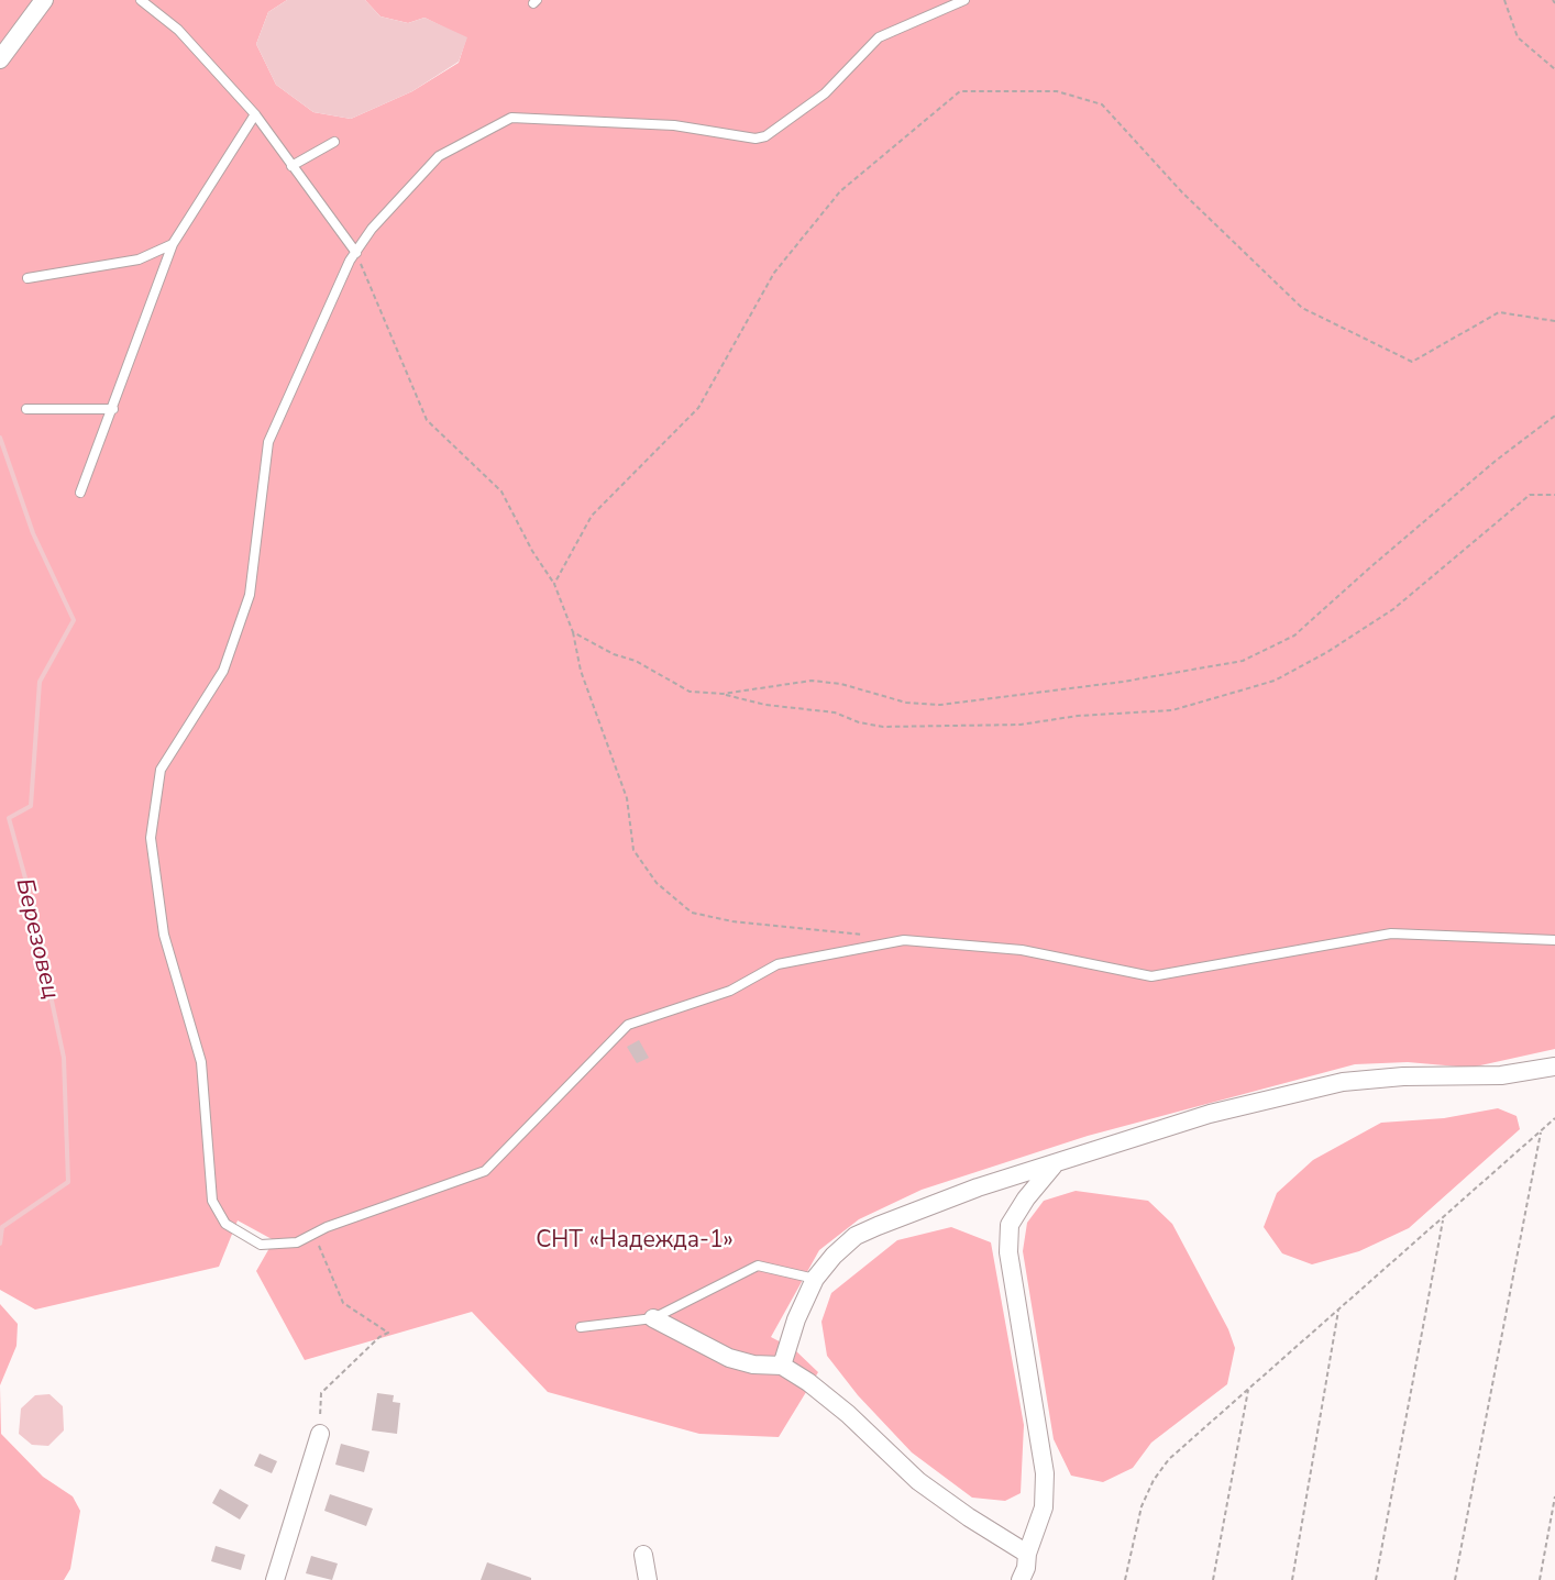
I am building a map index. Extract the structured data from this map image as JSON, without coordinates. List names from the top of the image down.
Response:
{
  "water": ["Березовец"],
  "parks": ["СНТ «Надежда-1»"]
}
